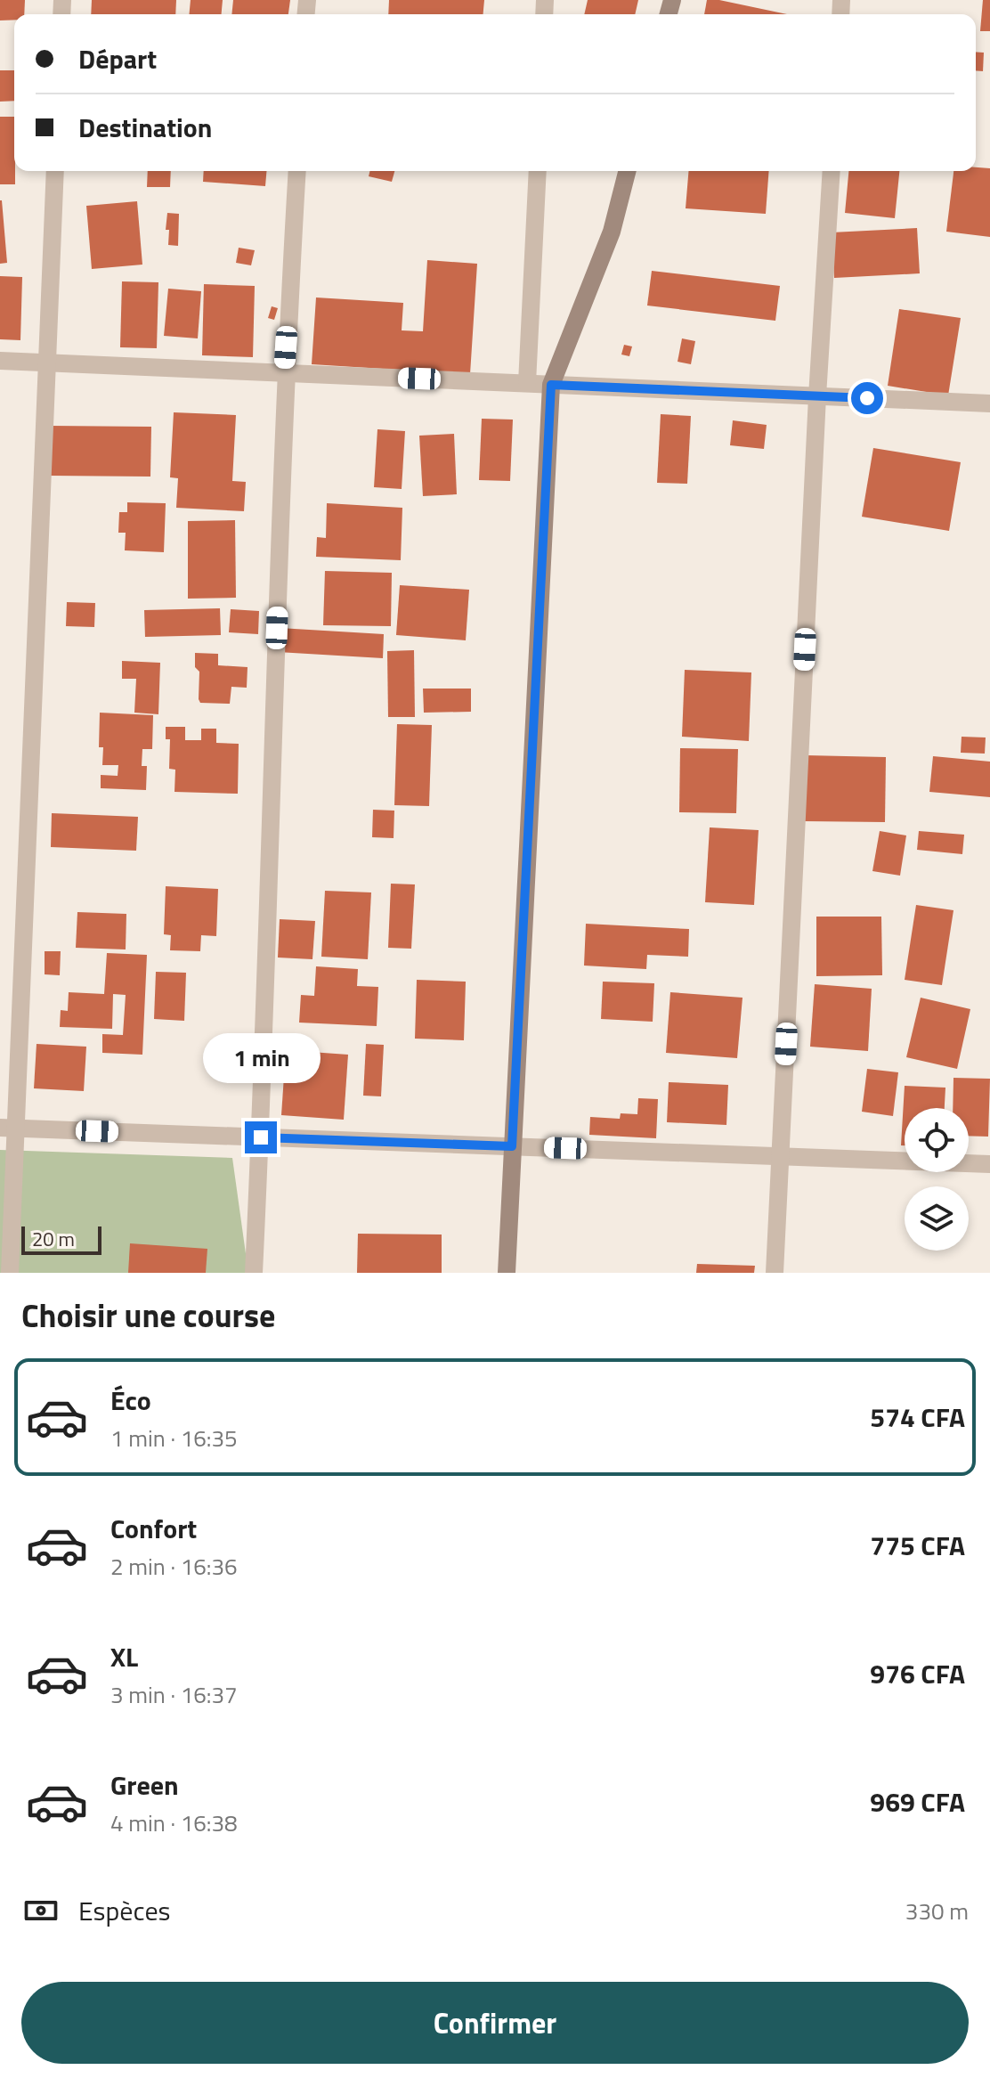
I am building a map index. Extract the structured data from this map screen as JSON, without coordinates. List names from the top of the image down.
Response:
{
  "scale_bar": "20 m",
  "page": {
    "banner": ["Départ", "Destination"],
    "bubble": "1 min",
    "scale": "20 m",
    "heading": "Choisir une course",
    "list": [
      {
        "name": "Éco",
        "note": "1 min · 16:35",
        "value": "574 CFA"
      },
      {
        "name": "Confort",
        "note": "2 min · 16:36",
        "value": "775 CFA"
      },
      {
        "name": "XL",
        "note": "3 min · 16:37",
        "value": "976 CFA"
      },
      {
        "name": "Green",
        "note": "4 min · 16:38",
        "value": "969 CFA"
      }
    ],
    "pay": ["Espèces", "330 m"],
    "buttons": "Confirmer"
  }
}
